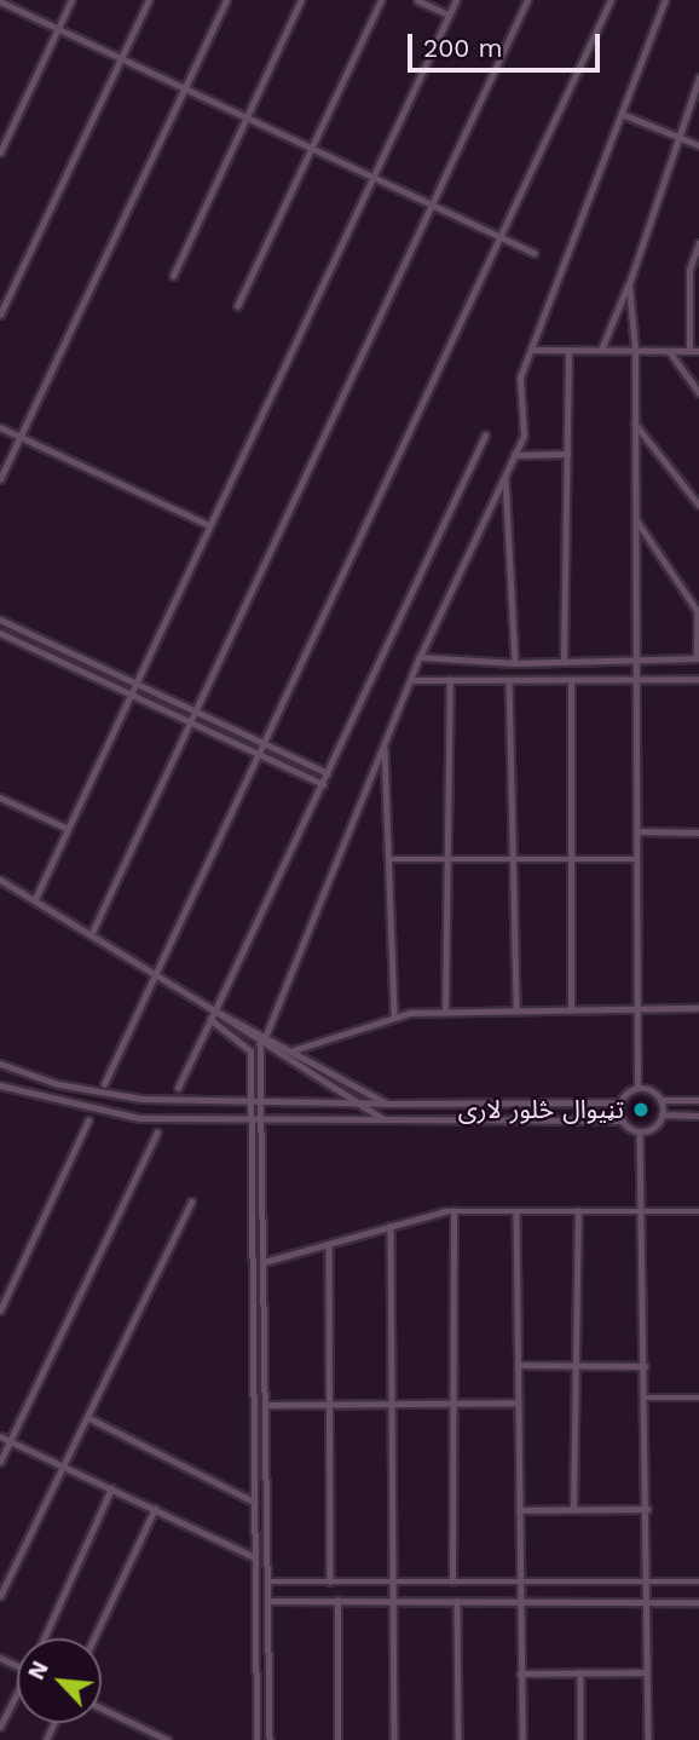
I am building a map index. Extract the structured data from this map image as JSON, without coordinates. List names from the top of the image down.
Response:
{
  "places": ["تڼیوال څلور لاری"],
  "scale_bar": "200 m",
  "north": "top left"
}
